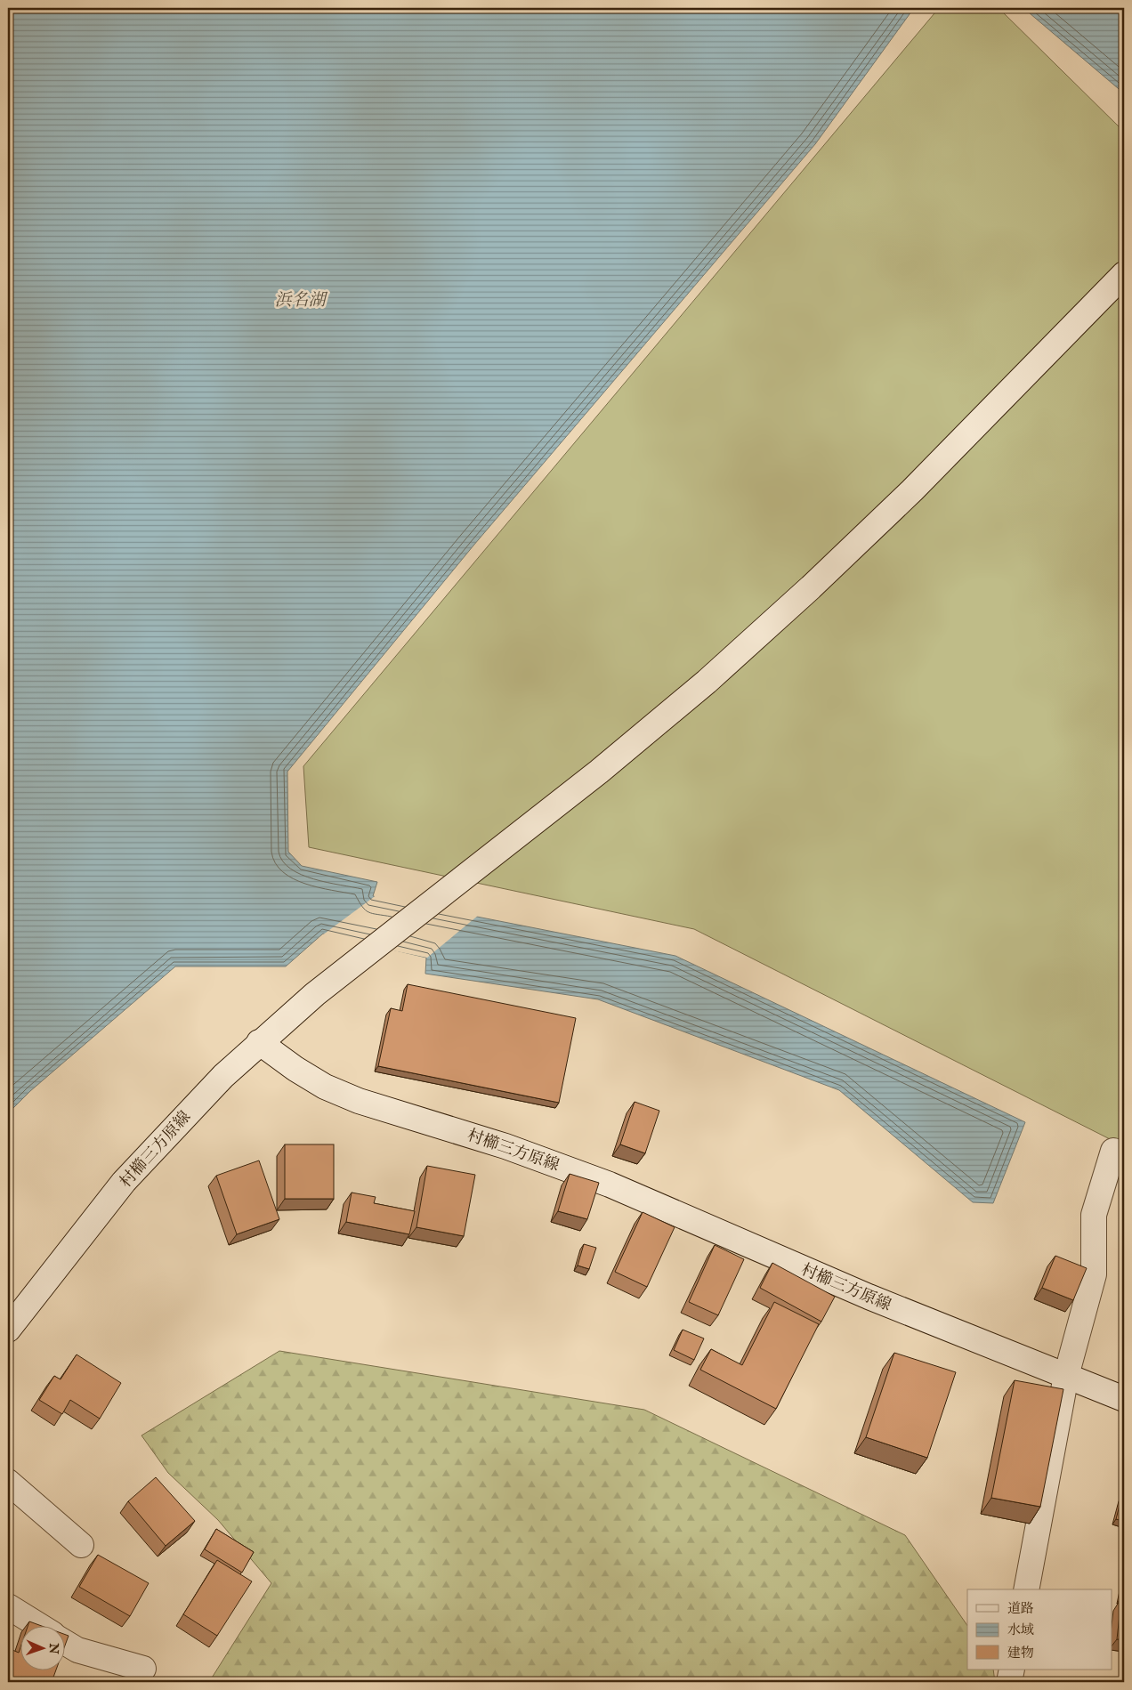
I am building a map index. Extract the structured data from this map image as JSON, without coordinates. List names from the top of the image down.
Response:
{
  "streets": {
    "street": ["村櫛三方原線"]
  },
  "water": ["浜名湖"],
  "legend": ["道路", "水域", "建物"],
  "north": "right"
}
